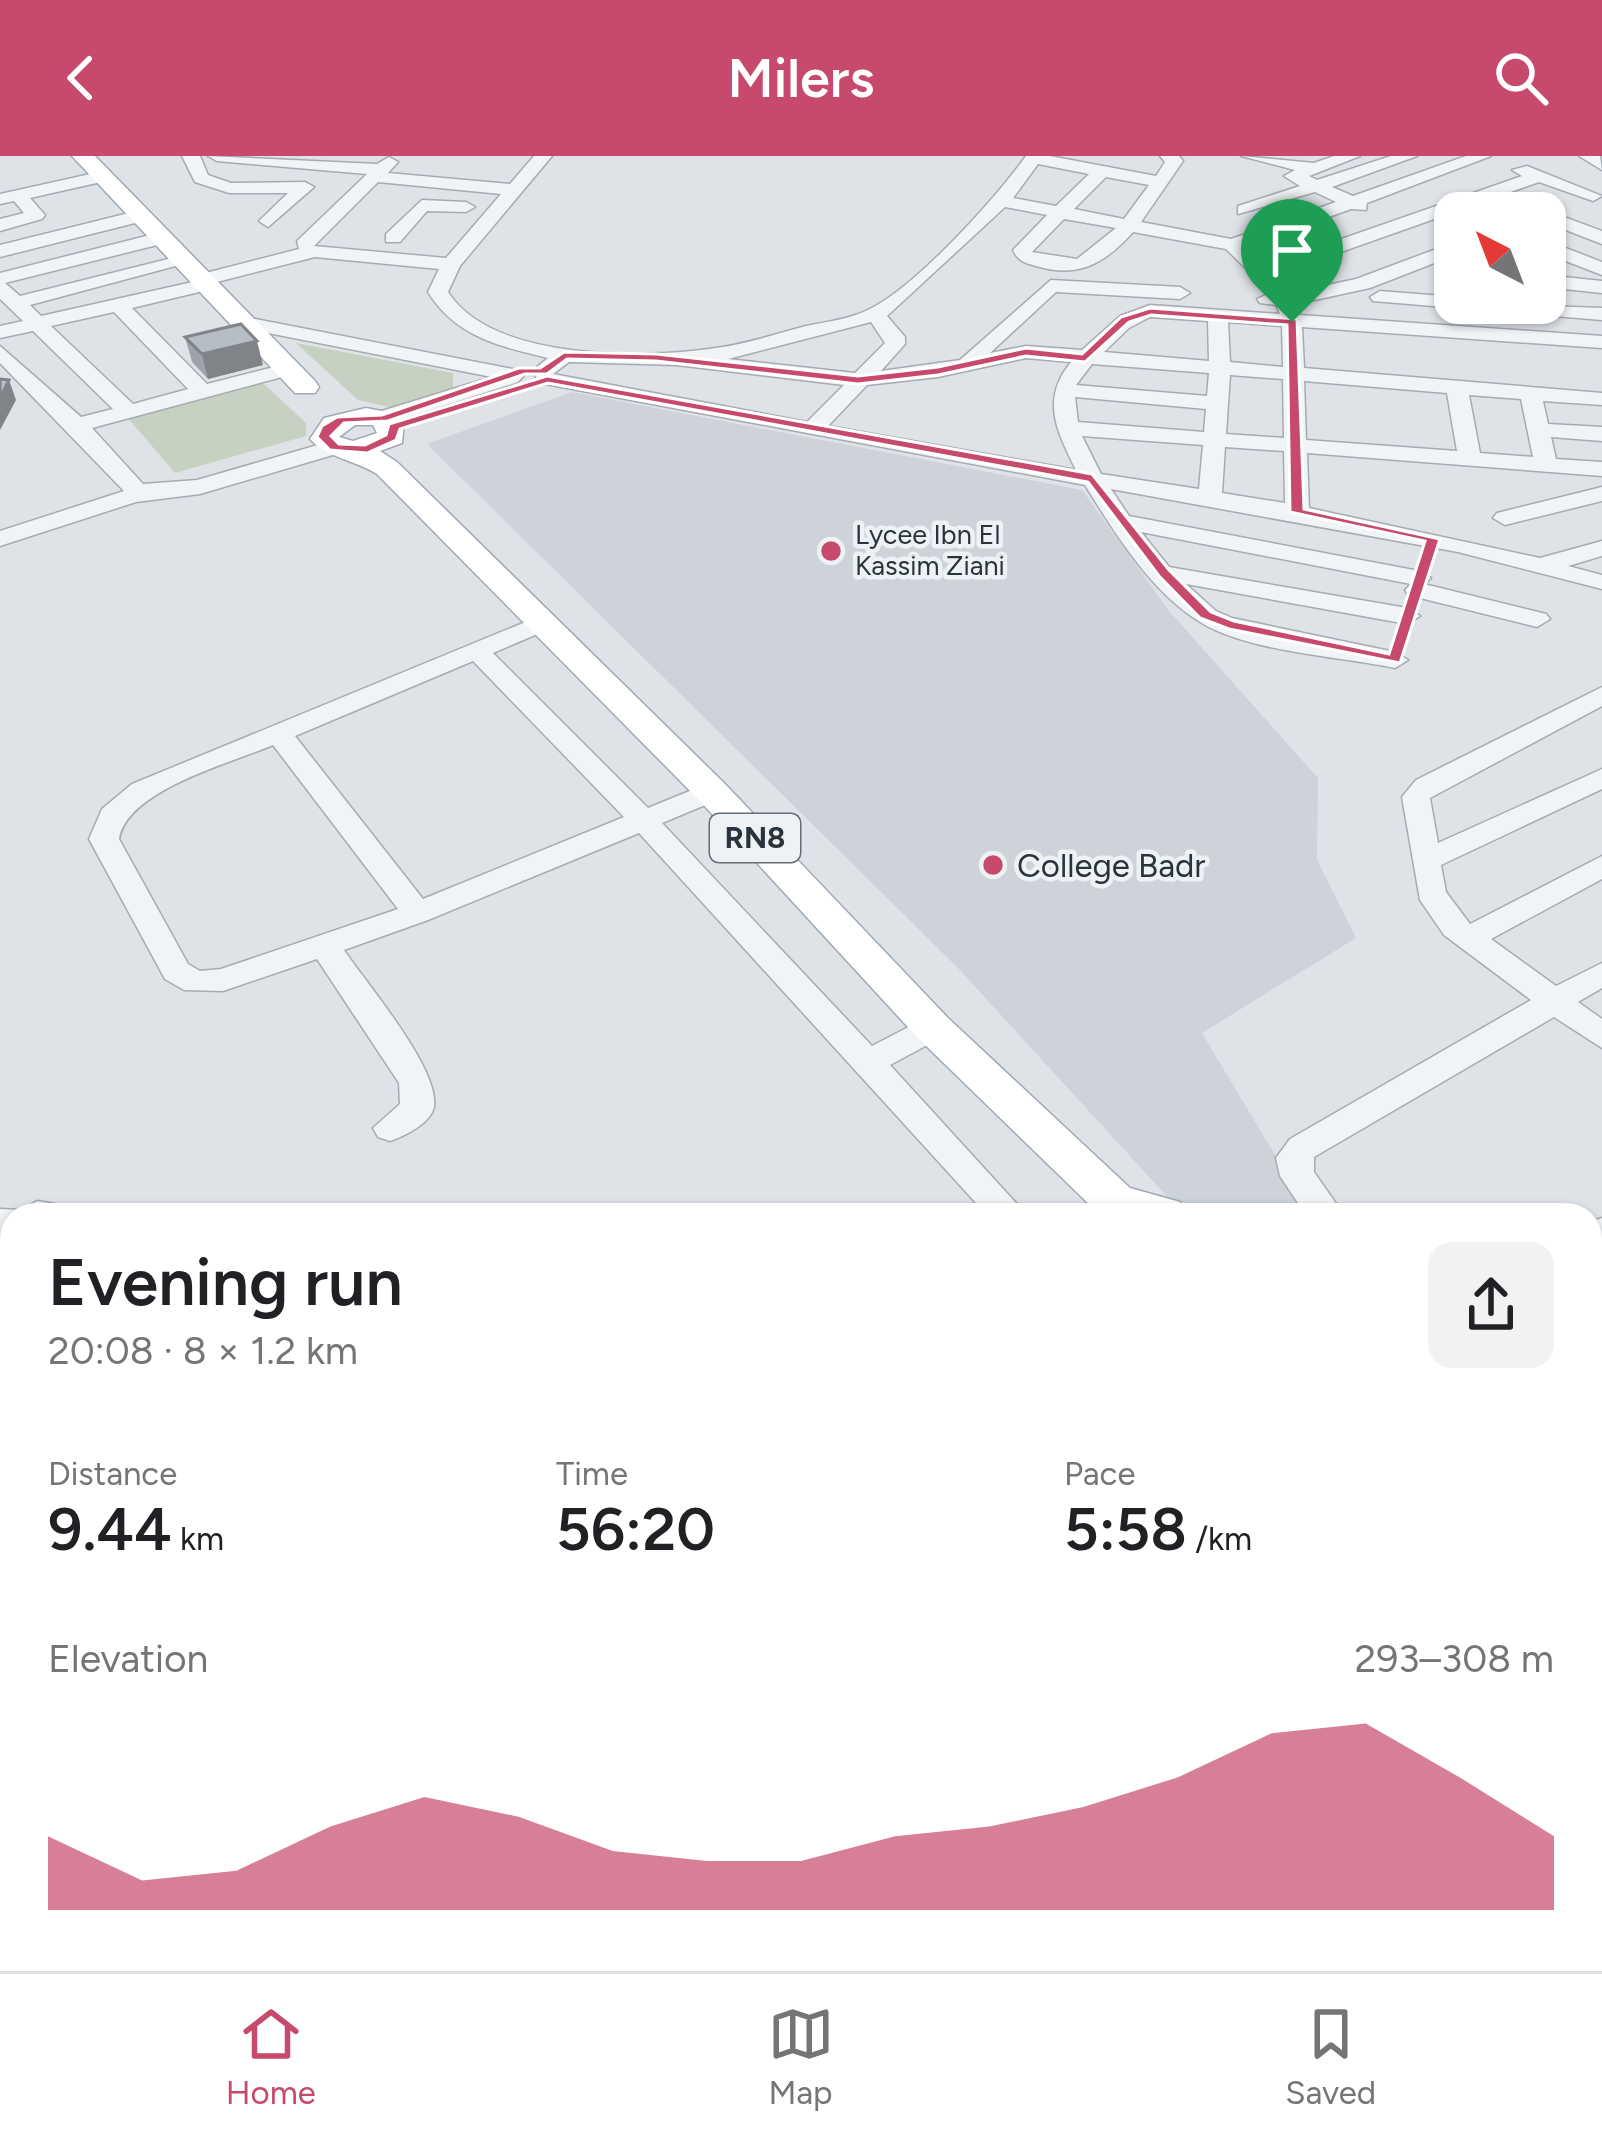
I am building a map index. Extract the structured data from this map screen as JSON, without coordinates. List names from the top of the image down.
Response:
{
  "streets": {
    "main road": ["RN8"]
  },
  "places": ["Lycee Ibn El Kassim Ziani", "College Badr"],
  "north": "top left",
  "page": {
    "header": "Milers",
    "heading": ["Evening run", "20:08 · 8 × 1.2 km"],
    "stats": [
      ["Distance", "9.44 km"],
      ["Time", "56:20"],
      ["Pace", "5:58 /km"]
    ],
    "chart": ["Elevation", "293–308 m"],
    "tabs": ["Home", "Map", "Saved"]
  }
}
